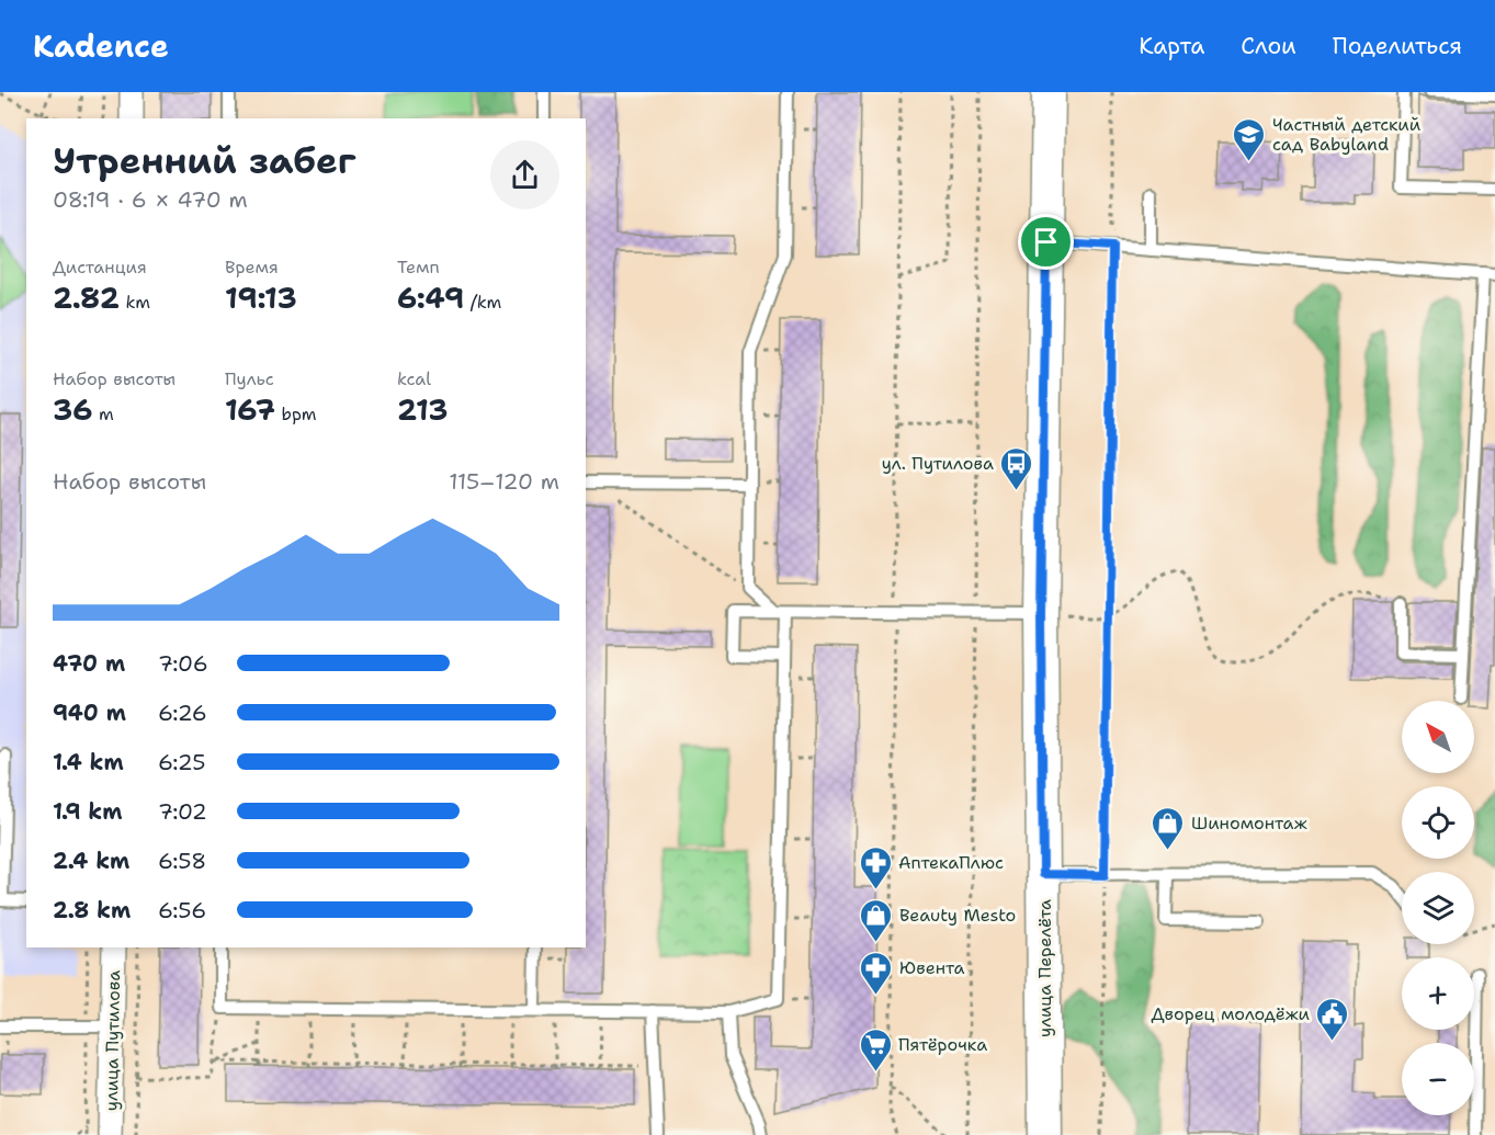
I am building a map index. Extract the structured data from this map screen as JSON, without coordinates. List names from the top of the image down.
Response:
{
  "streets": {
    "main road": ["улица Перелёта"],
    "street": ["улица Путилова"]
  },
  "places": {
    "school or university": ["Частный детский сад Babyland"],
    "bus stop": ["ул. Путилова"],
    "shop": ["Шиномонтаж", "Beauty Mesto"],
    "pharmacy": ["АптекаПлюс", "Ювента"],
    "public building": ["Дворец молодёжи"],
    "supermarket": ["Пятёрочка"]
  },
  "north": "top left",
  "page": {
    "header": "Kadence",
    "nav": ["Карта", "Слои", "Поделиться"],
    "heading": ["Утренний забег", "08:19 · 6 × 470 m"],
    "stats": [
      ["Дистанция", "2.82 km"],
      ["Время", "19:13"],
      ["Темп", "6:49 /km"],
      ["Набор высоты", "36 m"],
      ["Пульс", "167 bpm"],
      ["kcal", "213"]
    ],
    "chart": ["Набор высоты", "115–120 m"],
    "list": [
      {
        "name": "470 m",
        "note": "7:06"
      },
      {
        "name": "940 m",
        "note": "6:26"
      },
      {
        "name": "1.4 km",
        "note": "6:25"
      },
      {
        "name": "1.9 km",
        "note": "7:02"
      },
      {
        "name": "2.4 km",
        "note": "6:58"
      },
      {
        "name": "2.8 km",
        "note": "6:56"
      }
    ],
    "map_buttons": ["+", "−"]
  }
}
